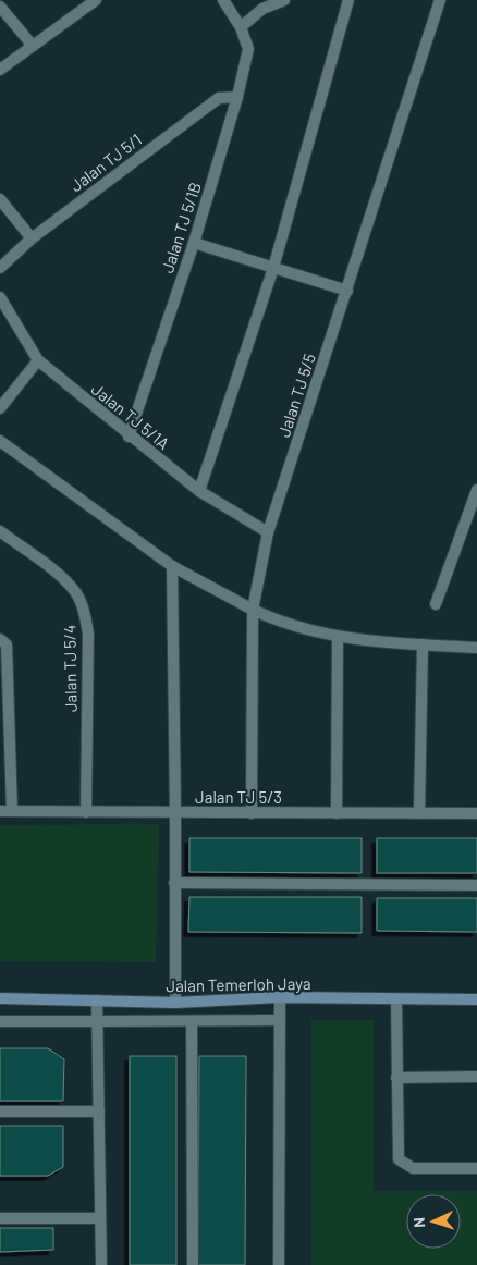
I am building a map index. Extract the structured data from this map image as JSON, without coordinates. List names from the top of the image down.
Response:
{
  "streets": {
    "street": [
      "Jalan TJ 5/1",
      "Jalan TJ 5/1B",
      "Jalan TJ 5/5",
      "Jalan TJ 5/1A",
      "Jalan TJ 5/4",
      "Jalan TJ 5/3",
      "Jalan Temerloh Jaya"
    ]
  },
  "crossings": [
    ["Jalan TJ 5/1", "Jalan TJ 5/1B"],
    ["Jalan TJ 5/1B", "Jalan TJ 5/1A"],
    ["Jalan TJ 5/5", "Jalan TJ 5/1A"],
    ["Jalan TJ 5/5", "Jalan TJ 5/3"],
    ["Jalan TJ 5/4", "Jalan TJ 5/3"]
  ],
  "north": "left"
}
